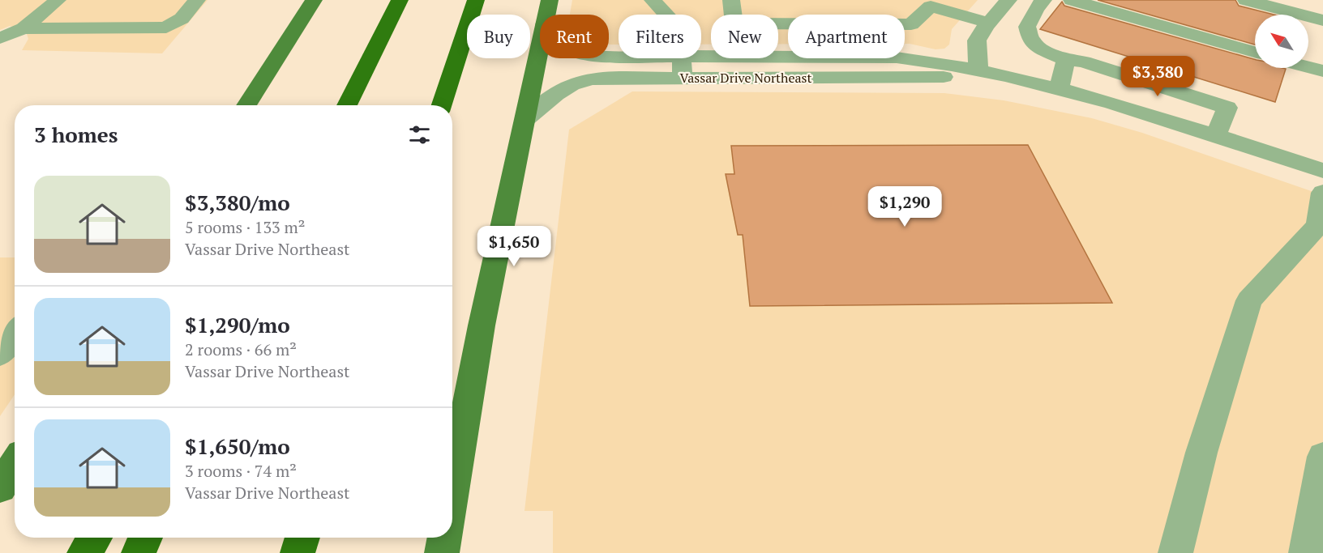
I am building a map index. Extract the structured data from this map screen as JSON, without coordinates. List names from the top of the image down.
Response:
{
  "streets": {
    "street": ["Vassar Drive Northeast"]
  },
  "north": "top left",
  "page": {
    "chip": [
      "Buy",
      "Rent",
      "Filters",
      "New",
      "Apartment"
    ],
    "price": ["$3,380", "$1,290", "$1,650"],
    "heading": "3 homes",
    "list": [
      {
        "name": "$3,380/mo",
        "note": "5 rooms · 133 m² · Vassar Drive Northeast"
      },
      {
        "name": "$1,290/mo",
        "note": "2 rooms · 66 m² · Vassar Drive Northeast"
      },
      {
        "name": "$1,650/mo",
        "note": "3 rooms · 74 m² · Vassar Drive Northeast"
      }
    ]
  }
}
